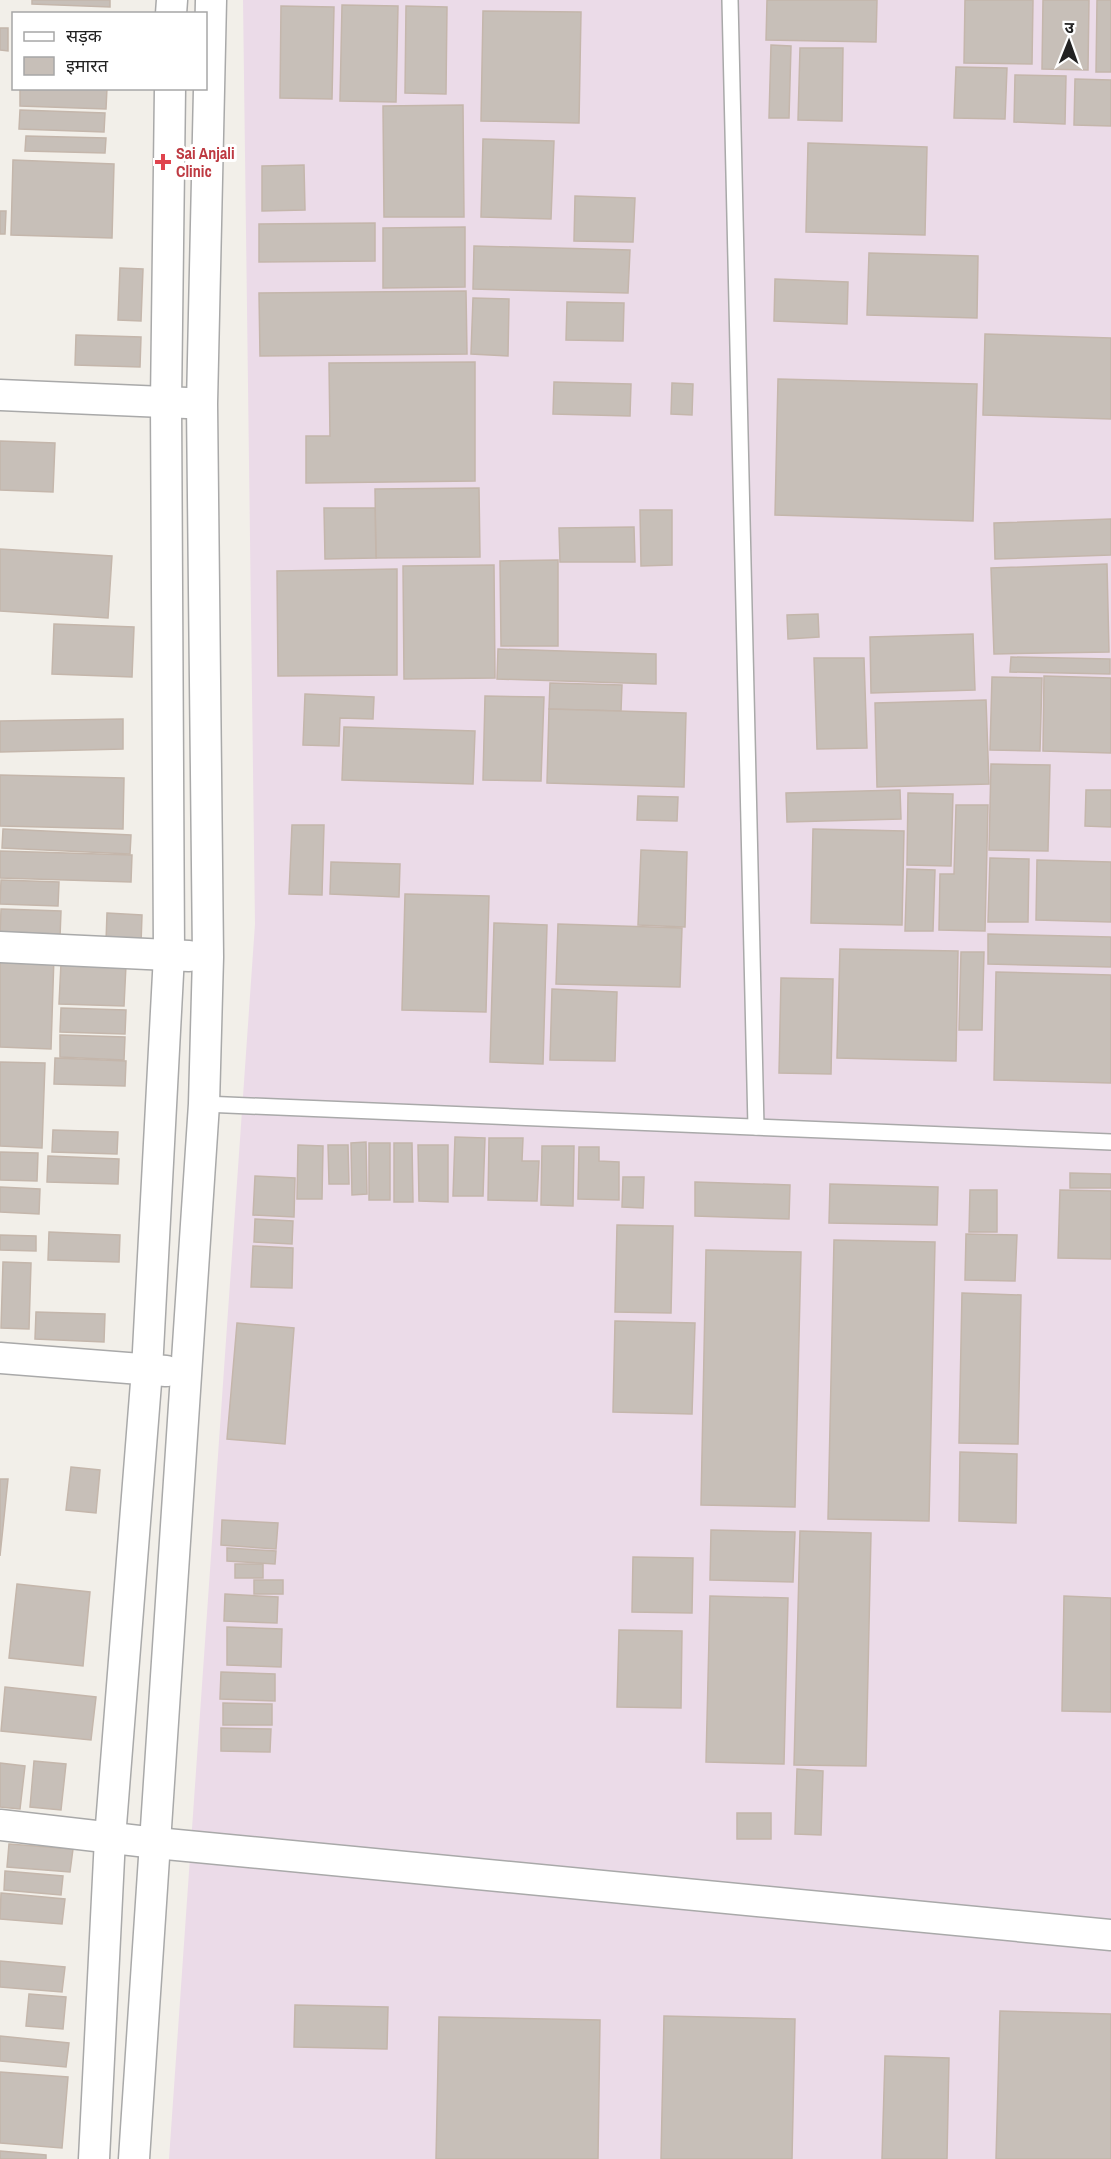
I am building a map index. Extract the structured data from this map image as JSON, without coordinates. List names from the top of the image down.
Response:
{
  "places": {
    "health": ["Sai Anjali Clinic"]
  },
  "legend": ["सड़क", "इमारत"],
  "north": "top"
}
